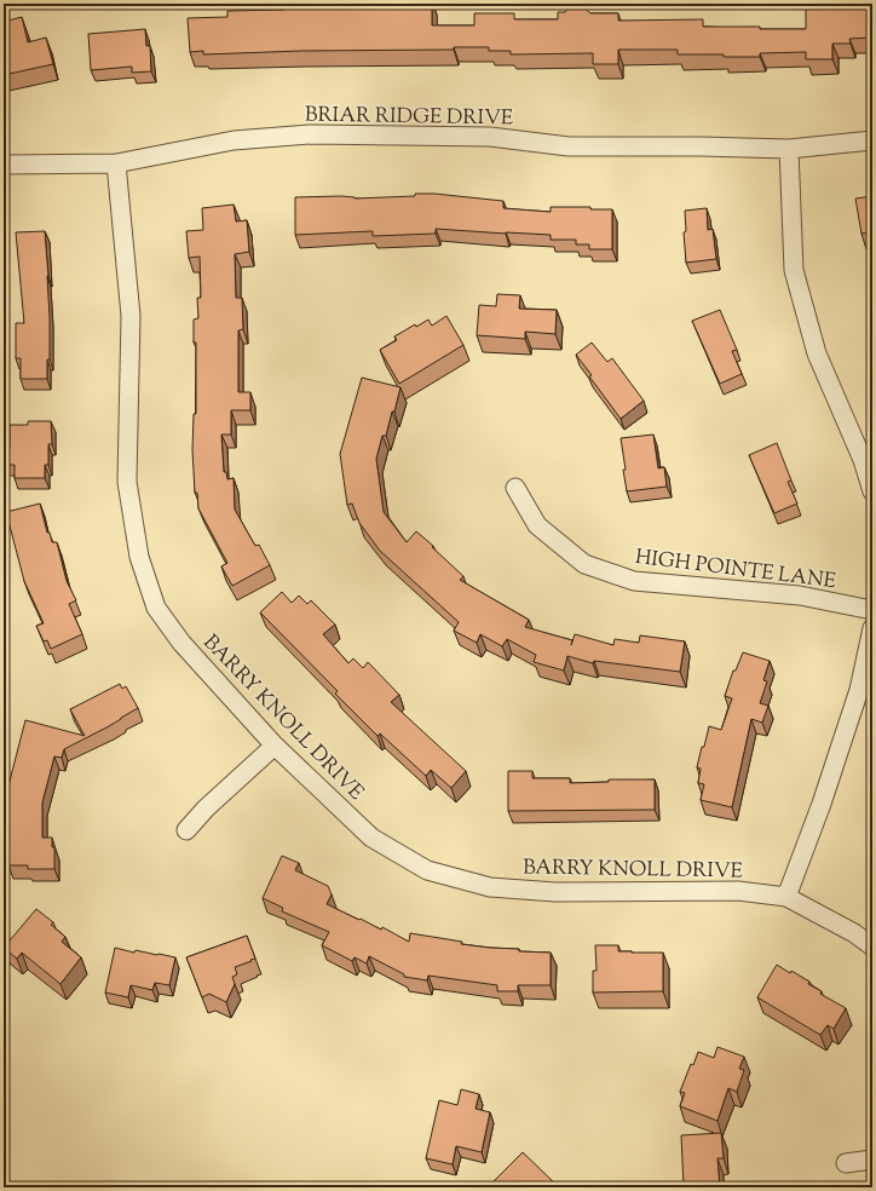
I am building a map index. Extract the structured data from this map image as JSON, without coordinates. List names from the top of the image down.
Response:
{
  "streets": {
    "street": ["BRIAR RIDGE DRIVE", "HIGH POINTE LANE", "BARRY KNOLL DRIVE"]
  },
  "crossings": [
    ["BRIAR RIDGE DRIVE", "BARRY KNOLL DRIVE"]
  ]
}
